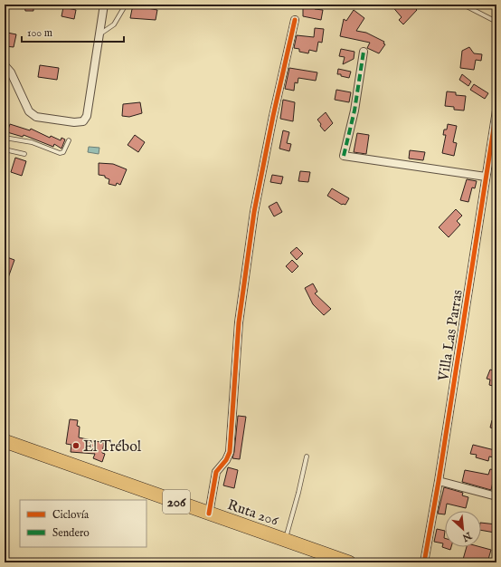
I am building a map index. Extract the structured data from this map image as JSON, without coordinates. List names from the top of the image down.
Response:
{
  "streets": {
    "highway": ["206", "Ruta 206"],
    "street": ["Villa Las Parras"]
  },
  "places": ["El Trébol"],
  "legend": ["Ciclovía", "Sendero"],
  "scale_bar": "100 m",
  "north": "bottom right"
}
